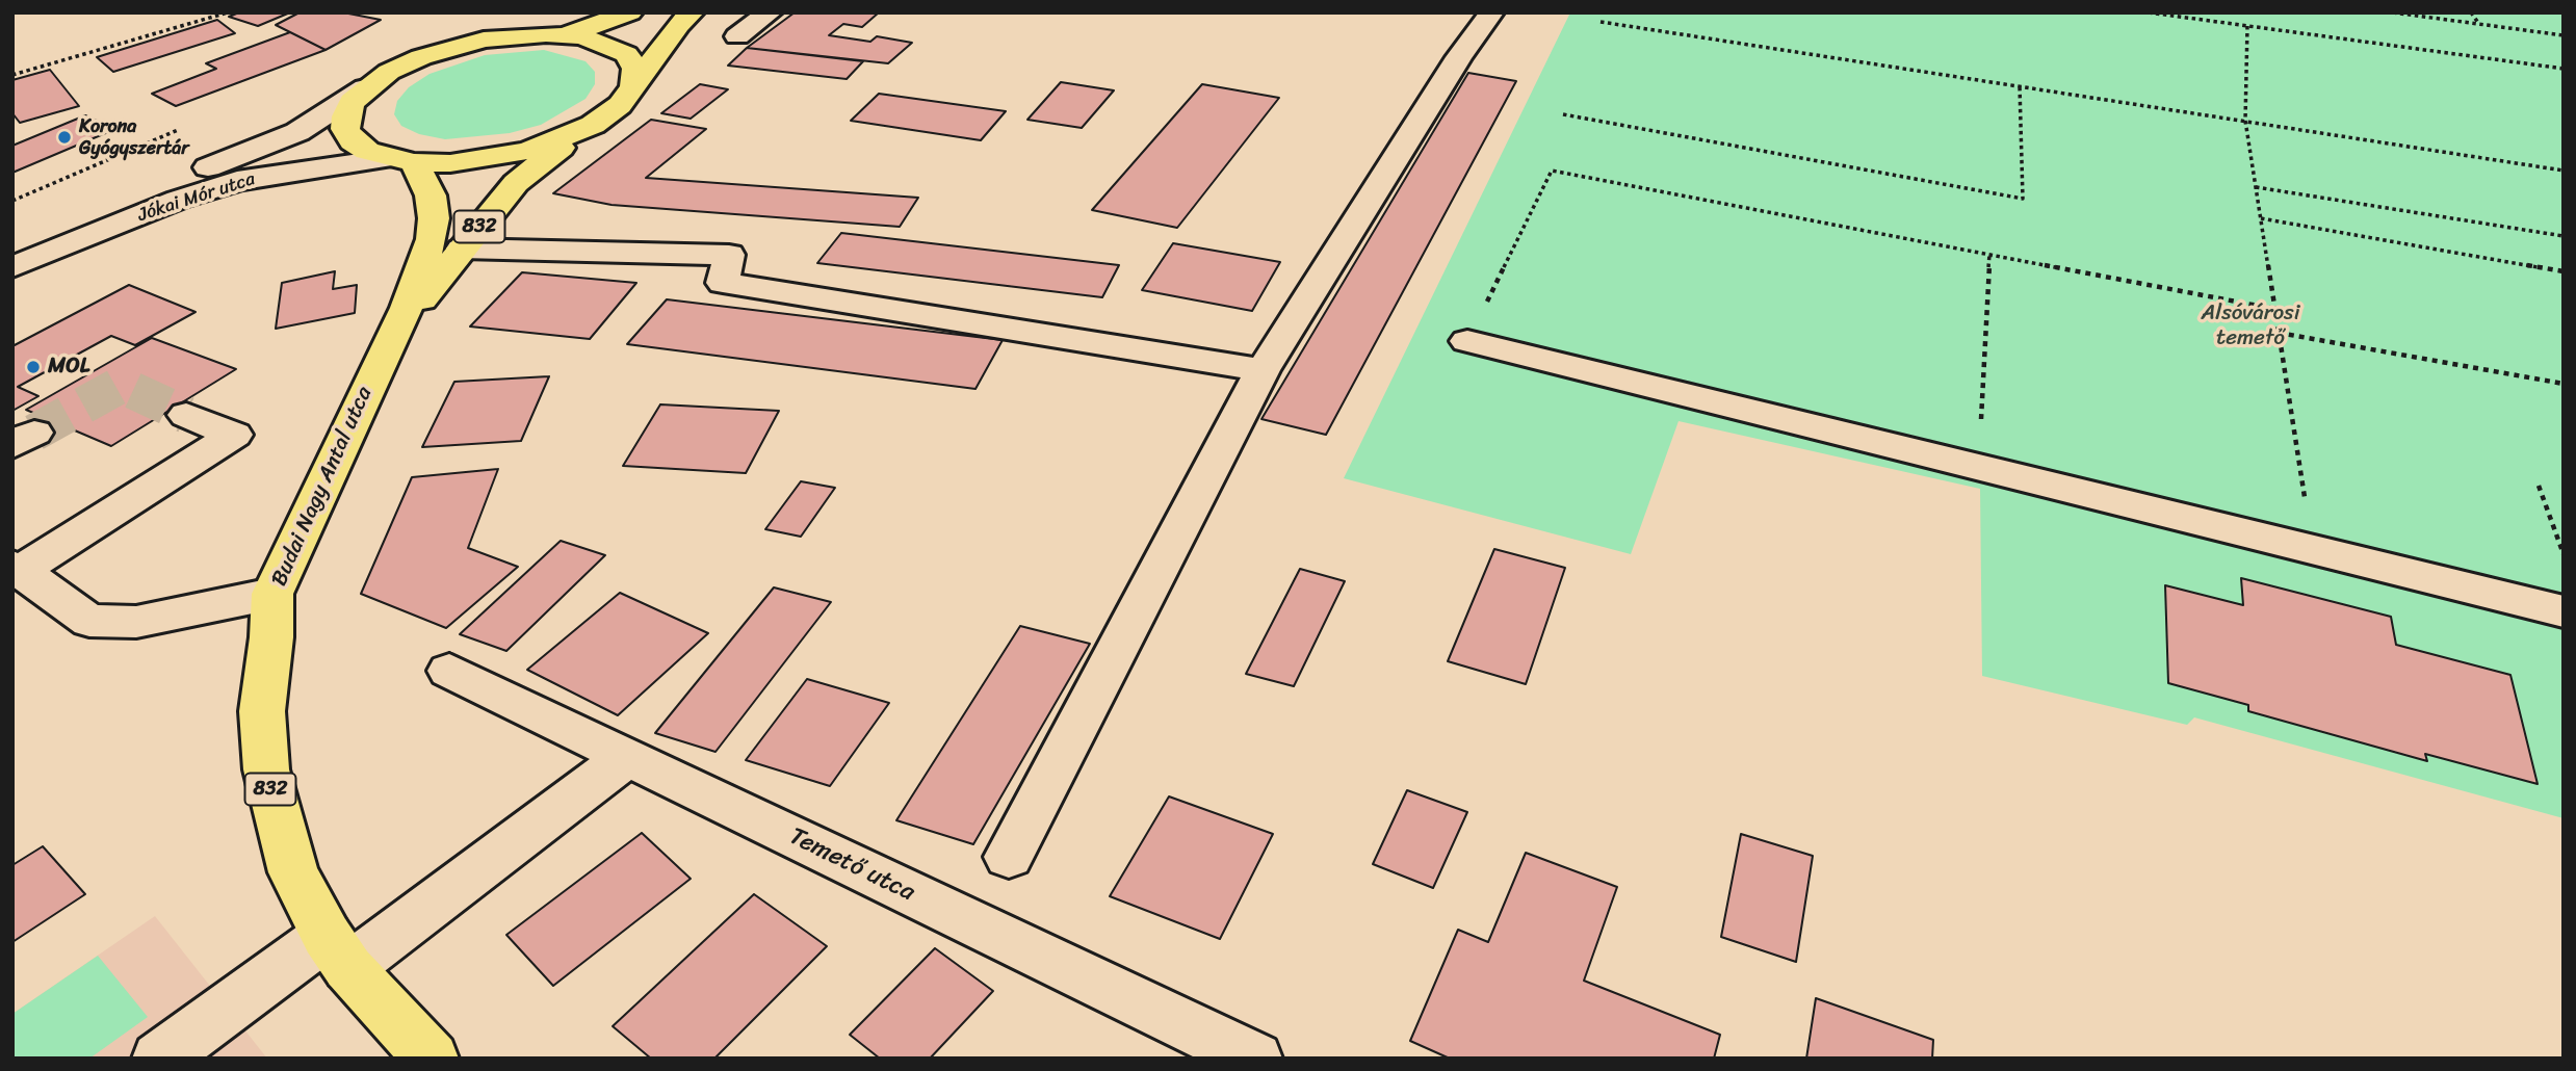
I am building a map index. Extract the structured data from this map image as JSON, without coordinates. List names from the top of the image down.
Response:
{
  "streets": {
    "main road": ["832", "Budai Nagy Antal utca"],
    "street": ["Jókai Mór utca", "Temető utca"]
  },
  "crossings": [
    ["Jókai Mór utca", "832"],
    ["Jókai Mór utca", "Budai Nagy Antal utca"],
    ["832", "Budai Nagy Antal utca"]
  ],
  "parks": ["Alsóvárosi temető"],
  "places": ["Korona Gyógyszertár", "MOL"]
}
